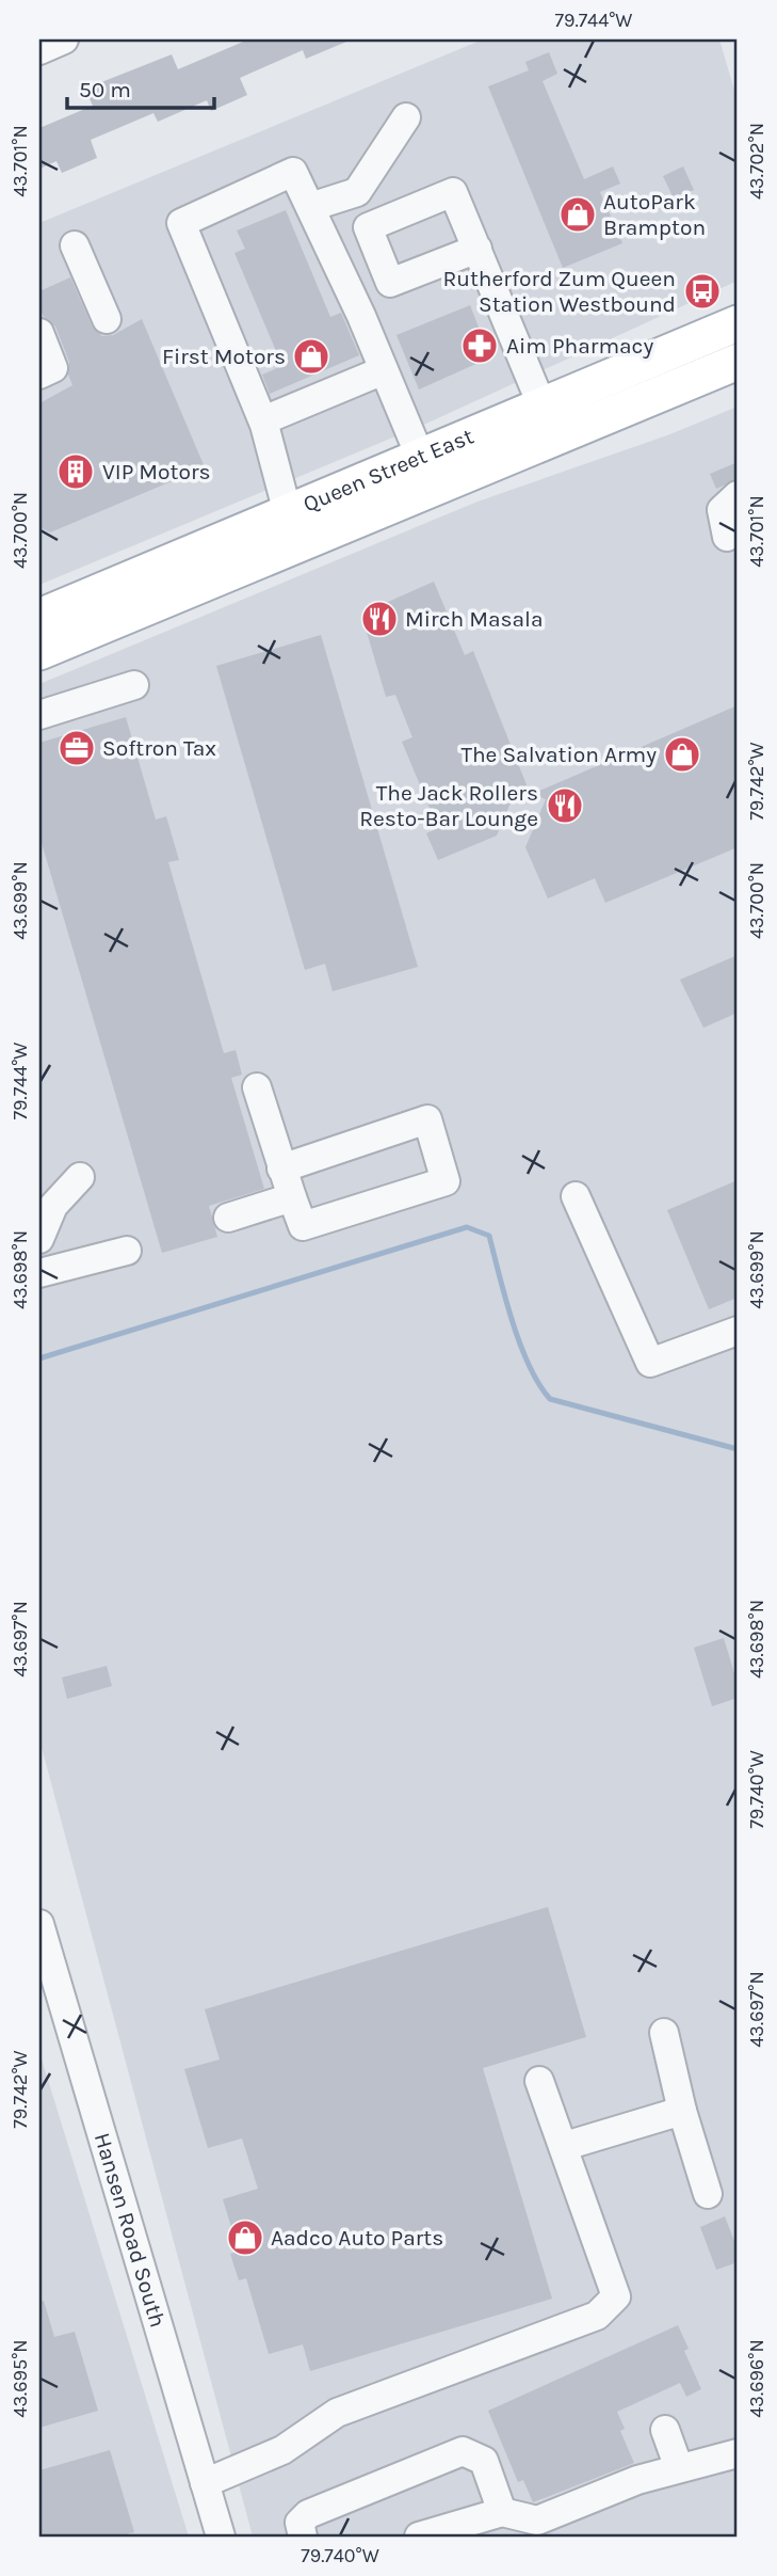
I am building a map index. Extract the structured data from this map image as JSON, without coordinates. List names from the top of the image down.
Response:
{
  "streets": {
    "main road": ["Queen Street East"],
    "street": ["Hansen Road South"]
  },
  "places": {
    "shop": [
      "AutoPark Brampton",
      "First Motors",
      "The Salvation Army",
      "Aadco Auto Parts"
    ],
    "bus stop": ["Rutherford Zum Queen Station Westbound"],
    "pharmacy": ["Aim Pharmacy"],
    "building": ["VIP Motors"],
    "restaurant": ["Mirch Masala", "The Jack Rollers Resto-Bar Lounge"],
    "office": ["Softron Tax"]
  },
  "scale_bar": "50 m",
  "coordinates": [
    "79.744°W",
    "43.701°N",
    "43.702°N",
    "43.700°N",
    "79.742°W",
    "43.699°N",
    "43.698°N",
    "43.697°N",
    "79.740°W",
    "43.695°N",
    "43.696°N"
  ]
}
